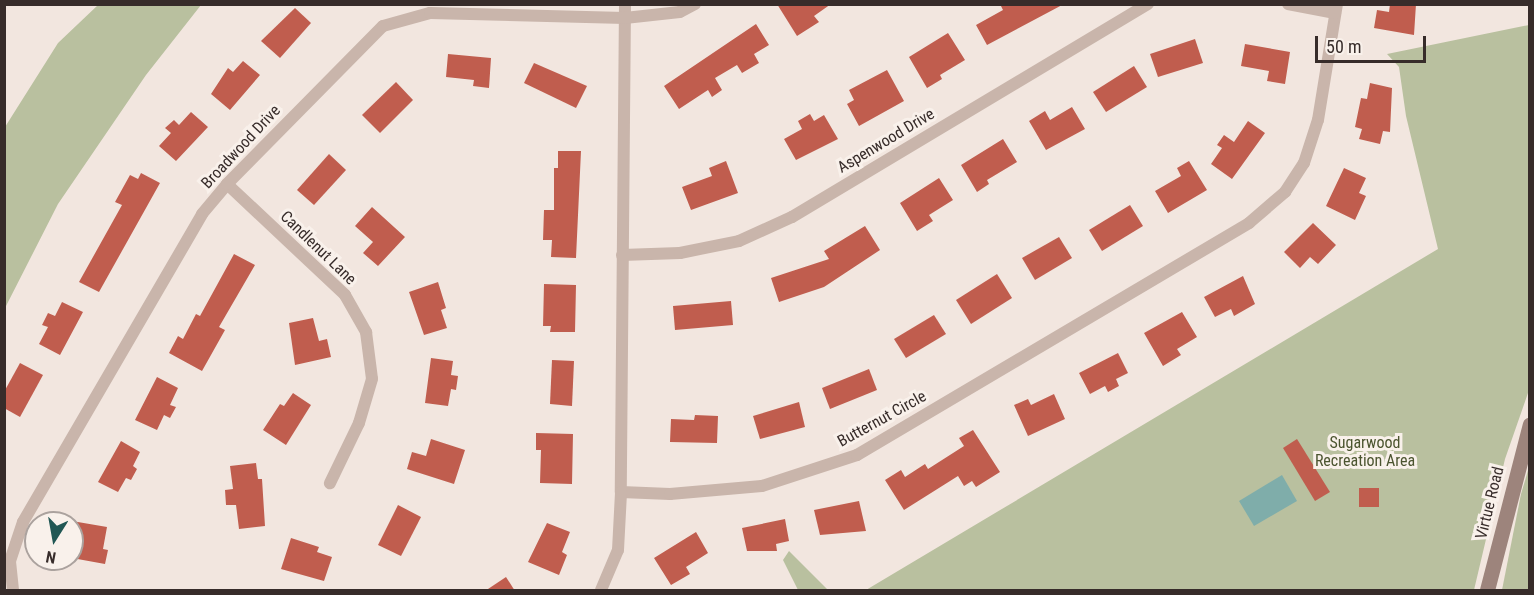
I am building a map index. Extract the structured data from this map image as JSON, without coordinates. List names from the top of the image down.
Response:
{
  "streets": {
    "street": [
      "Aspenwood Drive",
      "Broadwood Drive",
      "Candlenut Lane",
      "Butternut Circle",
      "Virtue Road"
    ]
  },
  "crossings": [
    ["Broadwood Drive", "Candlenut Lane"]
  ],
  "parks": ["Sugarwood Recreation Area"],
  "scale_bar": "50 m",
  "north": "bottom"
}
